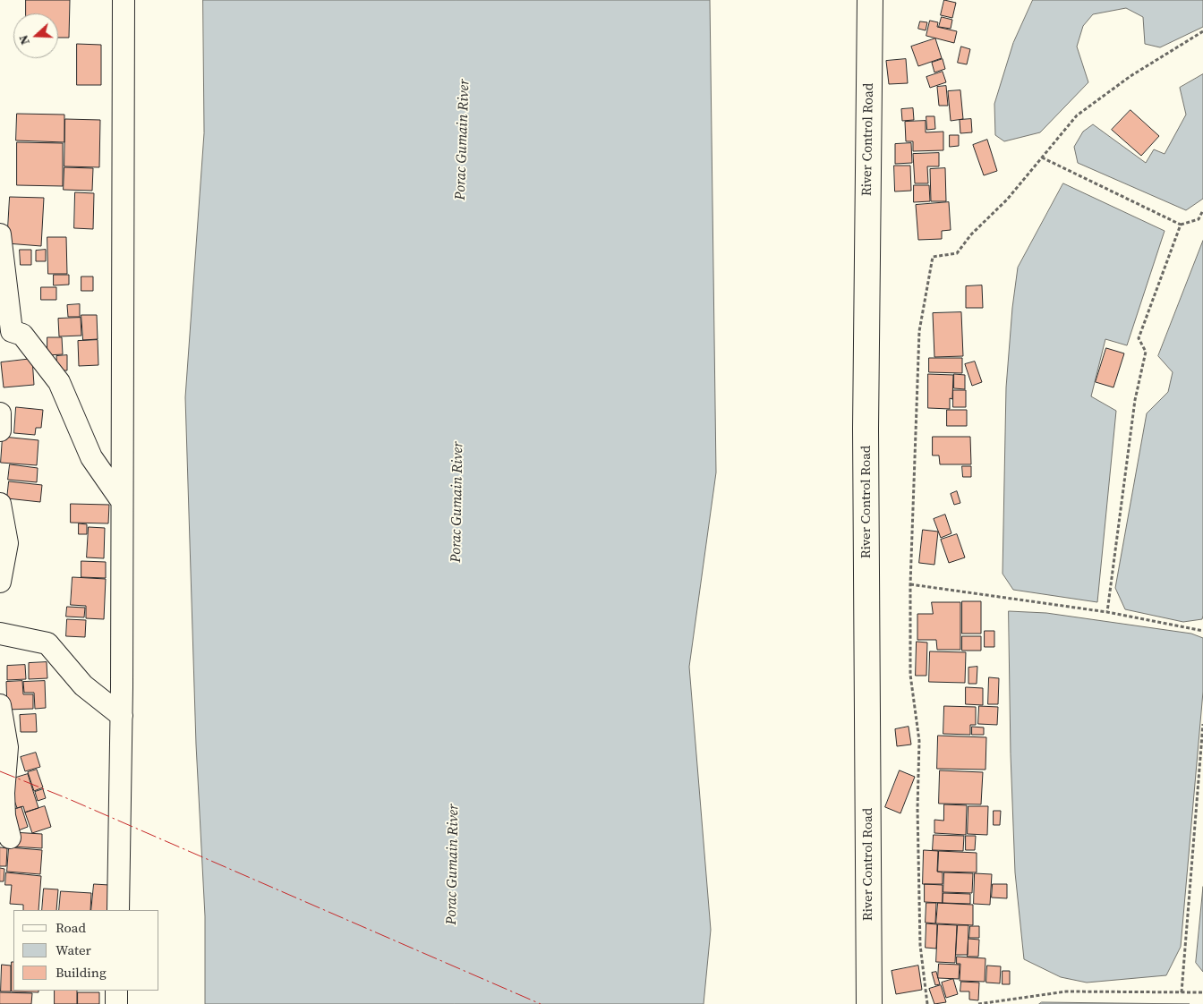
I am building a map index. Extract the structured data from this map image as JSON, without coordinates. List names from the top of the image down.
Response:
{
  "streets": {
    "street": ["River Control Road"]
  },
  "water": ["Porac Gumain River"],
  "legend": ["Road", "Water", "Building"],
  "north": "left"
}
